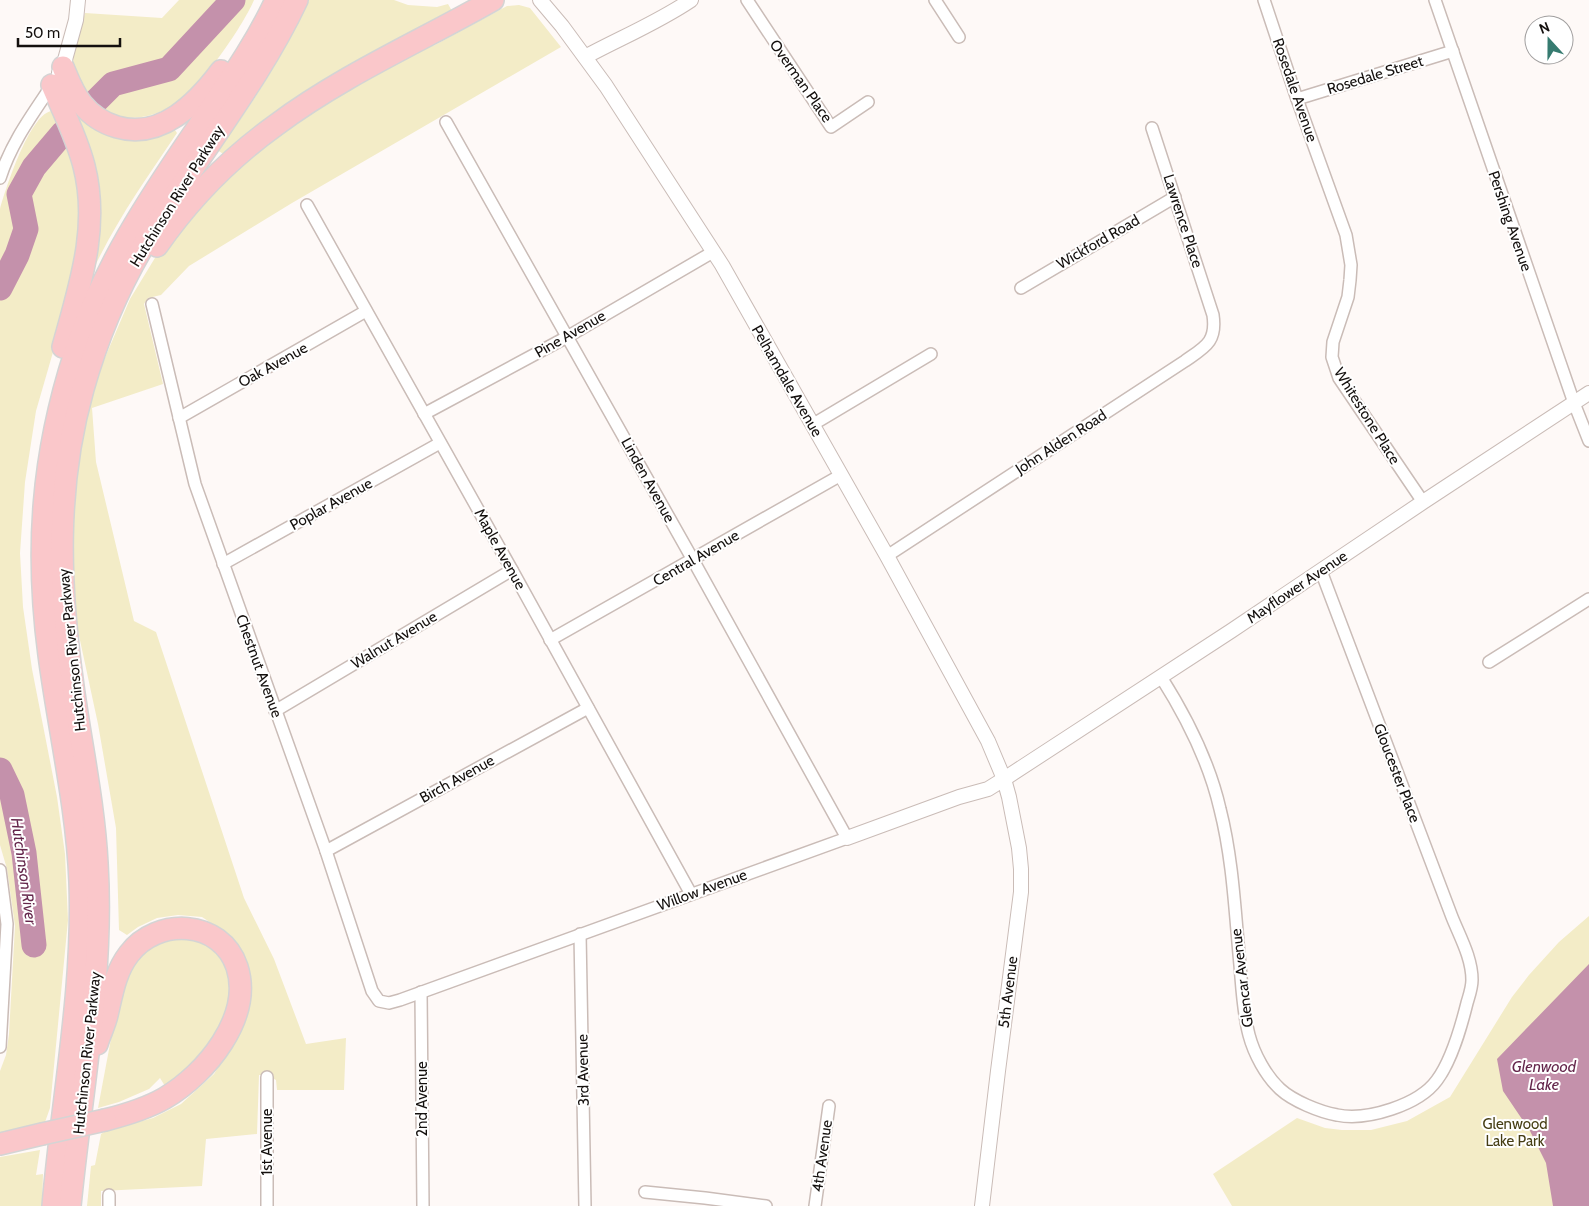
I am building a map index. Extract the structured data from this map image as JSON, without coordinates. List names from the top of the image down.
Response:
{
  "streets": {
    "highway": ["Hutchinson River Parkway"],
    "street": [
      "Rosedale Street",
      "Overman Place",
      "Rosedale Avenue",
      "Lawrence Place",
      "Pershing Avenue",
      "Wickford Road",
      "Pine Avenue",
      "Oak Avenue",
      "Pelhamdale Avenue",
      "Whitestone Place",
      "John Alden Road",
      "Linden Avenue",
      "Poplar Avenue",
      "Maple Avenue",
      "Central Avenue",
      "Mayflower Avenue",
      "Walnut Avenue",
      "Chestnut Avenue",
      "Gloucester Place",
      "Birch Avenue",
      "Willow Avenue",
      "Glencar Avenue",
      "5th Avenue",
      "3rd Avenue",
      "2nd Avenue",
      "1st Avenue",
      "4th Avenue"
    ]
  },
  "crossings": [
    ["Rosedale Street", "Rosedale Avenue"],
    ["Rosedale Street", "Pershing Avenue"],
    ["Rosedale Avenue", "Whitestone Place"],
    ["Lawrence Place", "Wickford Road"],
    ["Lawrence Place", "John Alden Road"],
    ["Pershing Avenue", "Mayflower Avenue"],
    ["Pine Avenue", "Pelhamdale Avenue"],
    ["Pine Avenue", "Linden Avenue"],
    ["Pine Avenue", "Maple Avenue"],
    ["Oak Avenue", "Maple Avenue"],
    ["Oak Avenue", "Chestnut Avenue"],
    ["Pelhamdale Avenue", "John Alden Road"],
    ["Pelhamdale Avenue", "Central Avenue"],
    ["Pelhamdale Avenue", "Mayflower Avenue"],
    ["Pelhamdale Avenue", "Willow Avenue"],
    ["Pelhamdale Avenue", "5th Avenue"],
    ["Whitestone Place", "Mayflower Avenue"],
    ["Linden Avenue", "Central Avenue"],
    ["Linden Avenue", "Willow Avenue"],
    ["Poplar Avenue", "Maple Avenue"],
    ["Poplar Avenue", "Chestnut Avenue"],
    ["Maple Avenue", "Central Avenue"],
    ["Maple Avenue", "Walnut Avenue"],
    ["Maple Avenue", "Birch Avenue"],
    ["Maple Avenue", "Willow Avenue"],
    ["Mayflower Avenue", "Gloucester Place"],
    ["Mayflower Avenue", "Willow Avenue"],
    ["Mayflower Avenue", "Glencar Avenue"],
    ["Mayflower Avenue", "5th Avenue"],
    ["Walnut Avenue", "Chestnut Avenue"],
    ["Chestnut Avenue", "Birch Avenue"],
    ["Chestnut Avenue", "Willow Avenue"],
    ["Gloucester Place", "Glencar Avenue"],
    ["Willow Avenue", "5th Avenue"],
    ["Willow Avenue", "3rd Avenue"],
    ["Willow Avenue", "2nd Avenue"]
  ],
  "water": ["Hutchinson River", "Glenwood Lake"],
  "parks": ["Glenwood Lake Park"],
  "scale_bar": "50 m",
  "north": "top"
}
